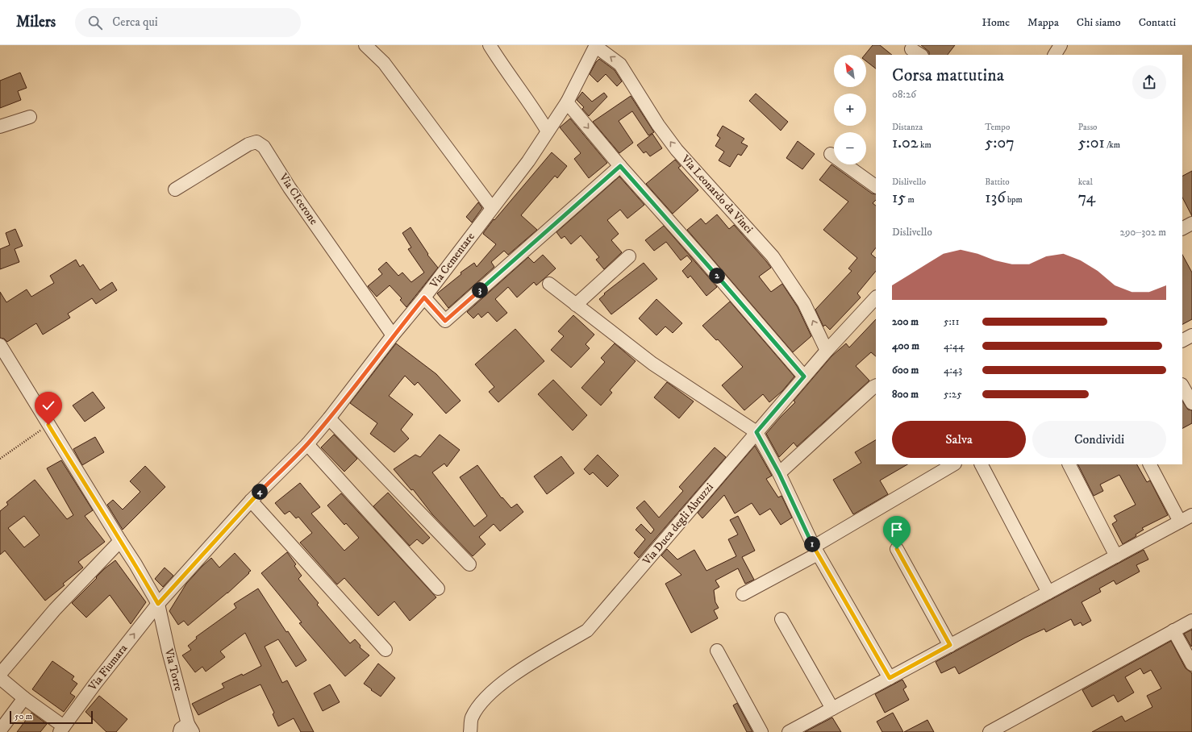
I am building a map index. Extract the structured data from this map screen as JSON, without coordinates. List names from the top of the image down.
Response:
{
  "streets": {
    "street": [
      "Via Leonardo da Vinci",
      "Via CIcerone",
      "Via Cementare",
      "Via Duca degli Abruzzi",
      "Via Fiumara",
      "Via Torre"
    ]
  },
  "crossings": [
    ["Via Leonardo da Vinci", "Via Cementare"],
    ["Via Leonardo da Vinci", "Via Duca degli Abruzzi"],
    ["Via CIcerone", "Via Cementare"],
    ["Via Cementare", "Via Fiumara"],
    ["Via Cementare", "Via Torre"],
    ["Via Fiumara", "Via Torre"]
  ],
  "scale_bar": "50 m",
  "north": "top left",
  "page": {
    "header": "Milers",
    "search": "Cerca qui",
    "nav": [
      "Home",
      "Mappa",
      "Chi siamo",
      "Contatti"
    ],
    "map_buttons": ["+", "−"],
    "heading": ["Corsa mattutina", "08:26"],
    "stats": [
      ["Distanza", "1.02 km"],
      ["Tempo", "5:07"],
      ["Passo", "5:01 /km"],
      ["Dislivello", "15 m"],
      ["Battito", "136 bpm"],
      ["kcal", "74"]
    ],
    "chart": ["Dislivello", "290–302 m"],
    "pins": [
      "2",
      "3",
      "4",
      "1"
    ],
    "list": [
      {
        "name": "200 m",
        "note": "5:11"
      },
      {
        "name": "400 m",
        "note": "4:44"
      },
      {
        "name": "600 m",
        "note": "4:43"
      },
      {
        "name": "800 m",
        "note": "5:25"
      }
    ],
    "buttons": ["Salva", "Condividi"],
    "scale": "50 m"
  }
}
